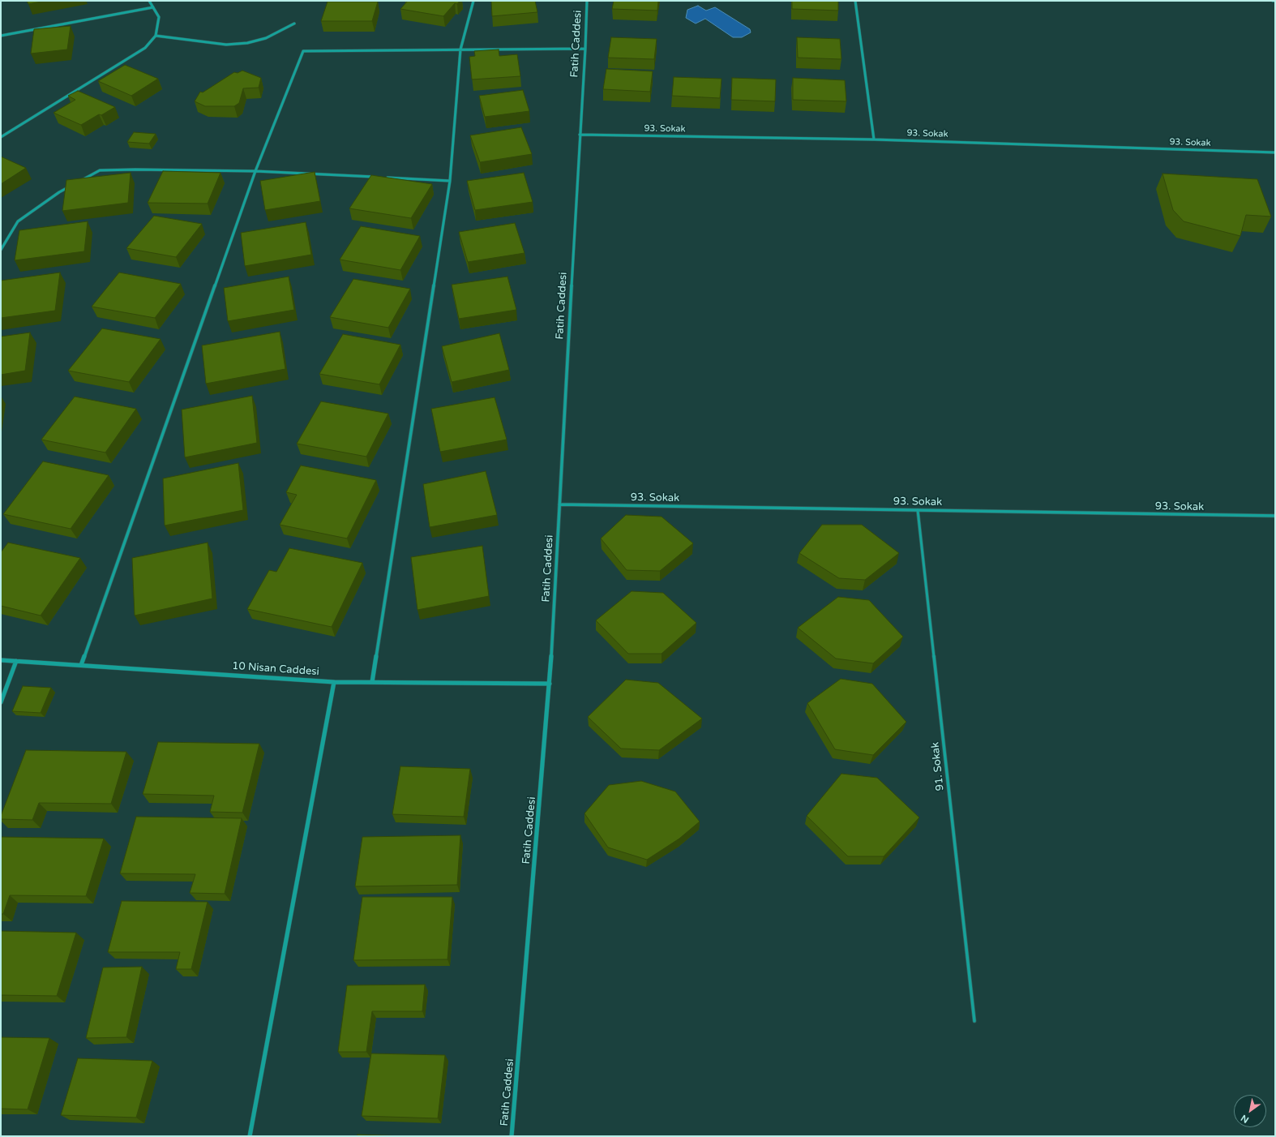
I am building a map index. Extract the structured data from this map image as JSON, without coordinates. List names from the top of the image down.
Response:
{
  "streets": {
    "street": ["Fatih Caddesi", "93. Sokak", "10 Nisan Caddesi"],
    "lane": ["91. Sokak"]
  },
  "crossings": [
    ["Fatih Caddesi", "93. Sokak"],
    ["Fatih Caddesi", "10 Nisan Caddesi"],
    ["93. Sokak", "91. Sokak"]
  ],
  "north": "bottom left"
}
